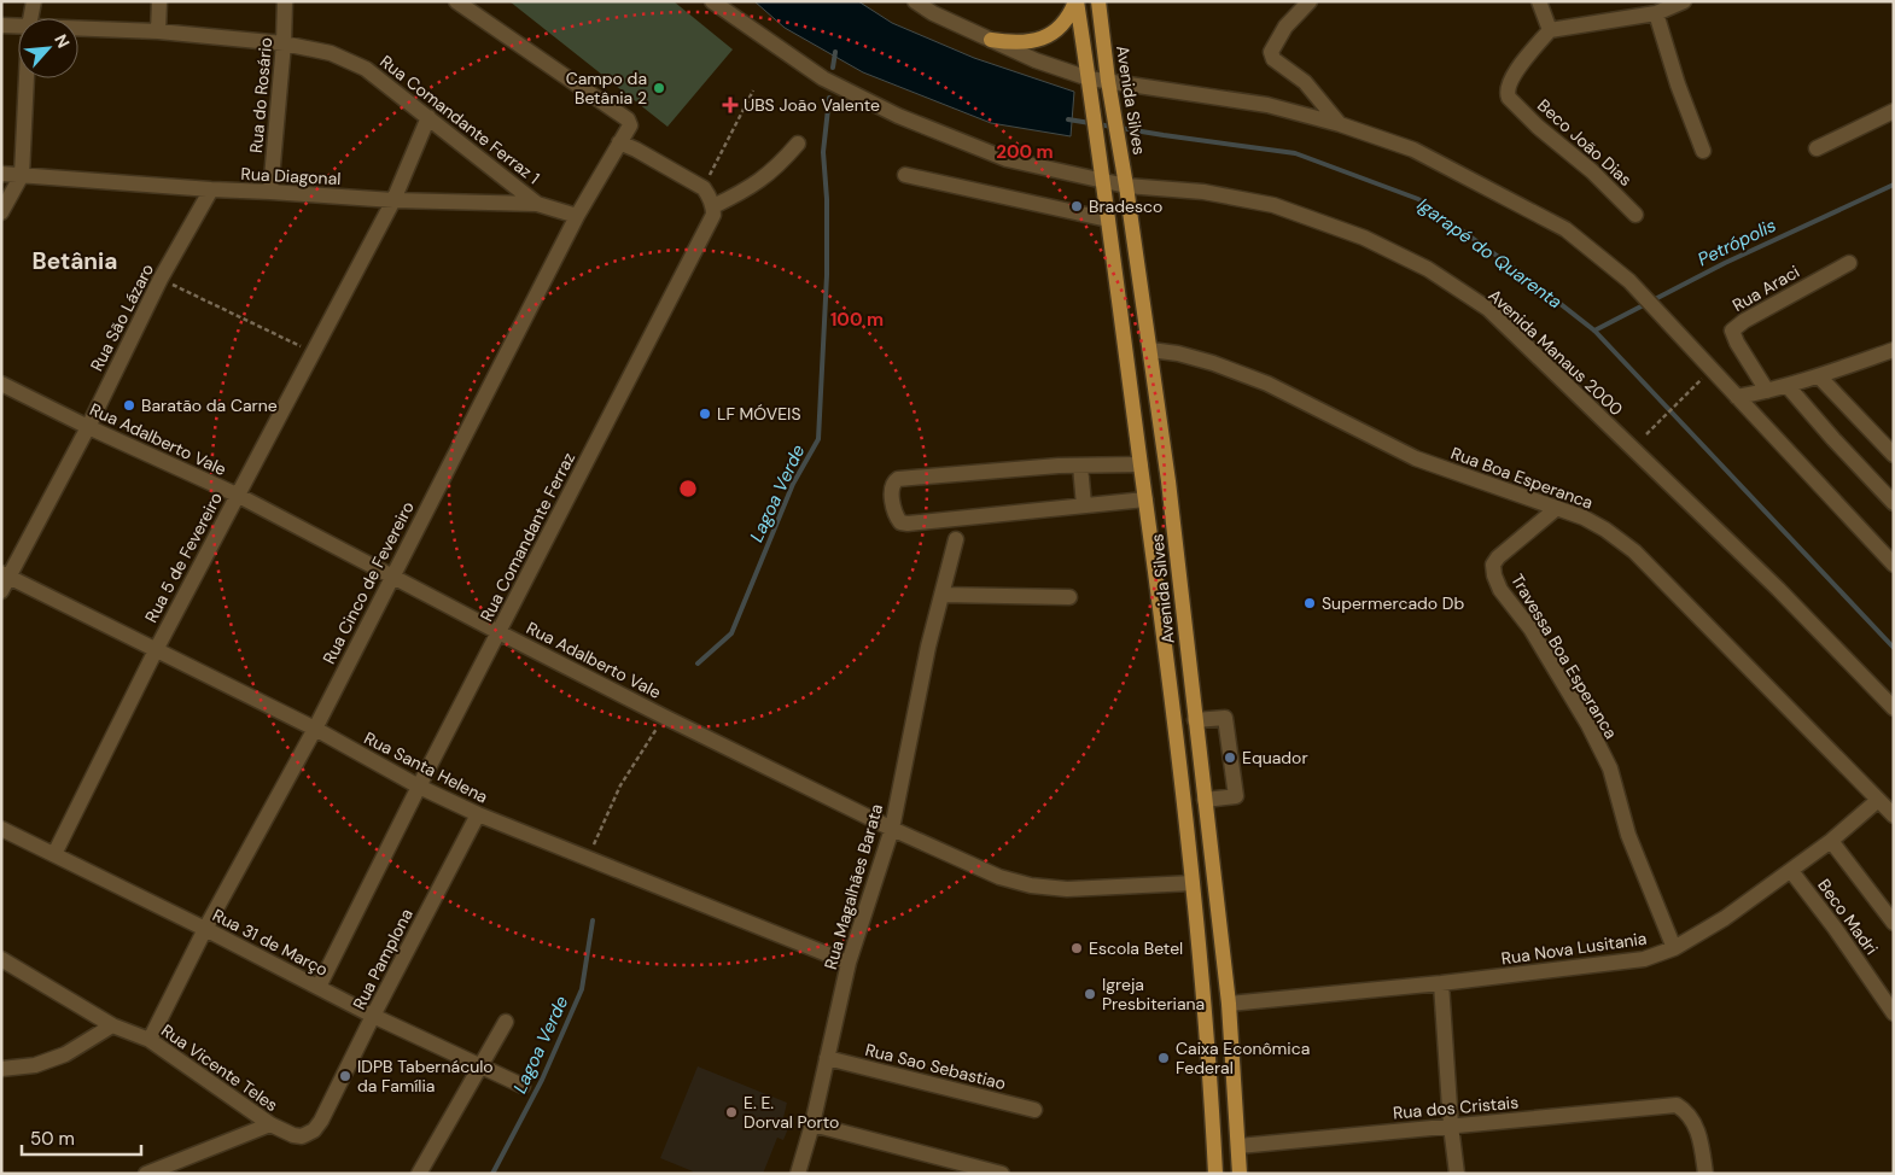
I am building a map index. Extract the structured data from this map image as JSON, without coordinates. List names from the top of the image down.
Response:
{
  "streets": {
    "main road": ["Avenida Silves"],
    "street": [
      "Rua do Rosário",
      "Rua Comandante Ferraz 1",
      "Beco João Dias",
      "Rua Diagonal",
      "Rua Araci",
      "Rua São Lázaro",
      "Avenida Manaus 2000",
      "Rua Adalberto Vale",
      "Rua Boa Esperanca",
      "Rua Comandante Ferraz",
      "Rua 5 de Fevereiro",
      "Rua Cinco de Fevereiro",
      "Travessa Boa Esperanca",
      "Rua Santa Helena",
      "Rua Magalhães Barata",
      "Beco Madri",
      "Rua 31 de Março",
      "Rua Nova Lusitania",
      "Rua Pamplona",
      "Rua Sao Sebastiao",
      "Rua Vicente Teles",
      "Rua dos Cristais"
    ]
  },
  "crossings": [
    ["Rua do Rosário", "Rua Comandante Ferraz 1"],
    ["Rua do Rosário", "Rua Diagonal"],
    ["Avenida Silves", "Avenida Manaus 2000"],
    ["Avenida Silves", "Rua Adalberto Vale"],
    ["Avenida Silves", "Rua Boa Esperanca"],
    ["Avenida Silves", "Rua Nova Lusitania"],
    ["Avenida Silves", "Rua dos Cristais"],
    ["Rua Comandante Ferraz 1", "Rua Diagonal"],
    ["Rua Comandante Ferraz 1", "Rua 5 de Fevereiro"],
    ["Rua Diagonal", "Rua São Lázaro"],
    ["Rua Diagonal", "Rua 5 de Fevereiro"],
    ["Rua Diagonal", "Rua Cinco de Fevereiro"],
    ["Rua São Lázaro", "Rua Adalberto Vale"],
    ["Rua São Lázaro", "Rua Santa Helena"],
    ["Rua Adalberto Vale", "Rua Comandante Ferraz"],
    ["Rua Adalberto Vale", "Rua 5 de Fevereiro"],
    ["Rua Adalberto Vale", "Rua Cinco de Fevereiro"],
    ["Rua Adalberto Vale", "Rua Magalhães Barata"],
    ["Rua Boa Esperanca", "Travessa Boa Esperanca"],
    ["Rua Boa Esperanca", "Rua Nova Lusitania"],
    ["Rua Comandante Ferraz", "Rua Santa Helena"],
    ["Rua Comandante Ferraz", "Rua 31 de Março"],
    ["Rua 5 de Fevereiro", "Rua Santa Helena"],
    ["Rua 5 de Fevereiro", "Rua 31 de Março"],
    ["Rua Cinco de Fevereiro", "Rua Santa Helena"],
    ["Rua Cinco de Fevereiro", "Rua 31 de Março"],
    ["Rua Cinco de Fevereiro", "Rua Vicente Teles"],
    ["Travessa Boa Esperanca", "Rua Nova Lusitania"],
    ["Rua Santa Helena", "Rua Magalhães Barata"],
    ["Rua Santa Helena", "Rua Pamplona"],
    ["Rua Magalhães Barata", "Rua Sao Sebastiao"],
    ["Beco Madri", "Rua Nova Lusitania"],
    ["Rua 31 de Março", "Rua Pamplona"],
    ["Rua Pamplona", "Rua Vicente Teles"]
  ],
  "districts": ["Betânia"],
  "water": ["Petrópolis", "Igarapé do Quarenta", "Lagoa Verde"],
  "places": {
    "other": [
      "Campo da Betânia 2",
      "Bradesco",
      "Baratão da Carne",
      "LF MÓVEIS",
      "Supermercado Db",
      "Equador",
      "Escola Betel",
      "Igreja Presbiteriana",
      "Caixa Econômica Federal",
      "IDPB Tabernáculo da Família",
      "E. E. Dorval Porto"
    ],
    "health": ["UBS João Valente"]
  },
  "scale_bar": "50 m",
  "north": "top right",
  "rings": ["200 m", "100 m"]
}
